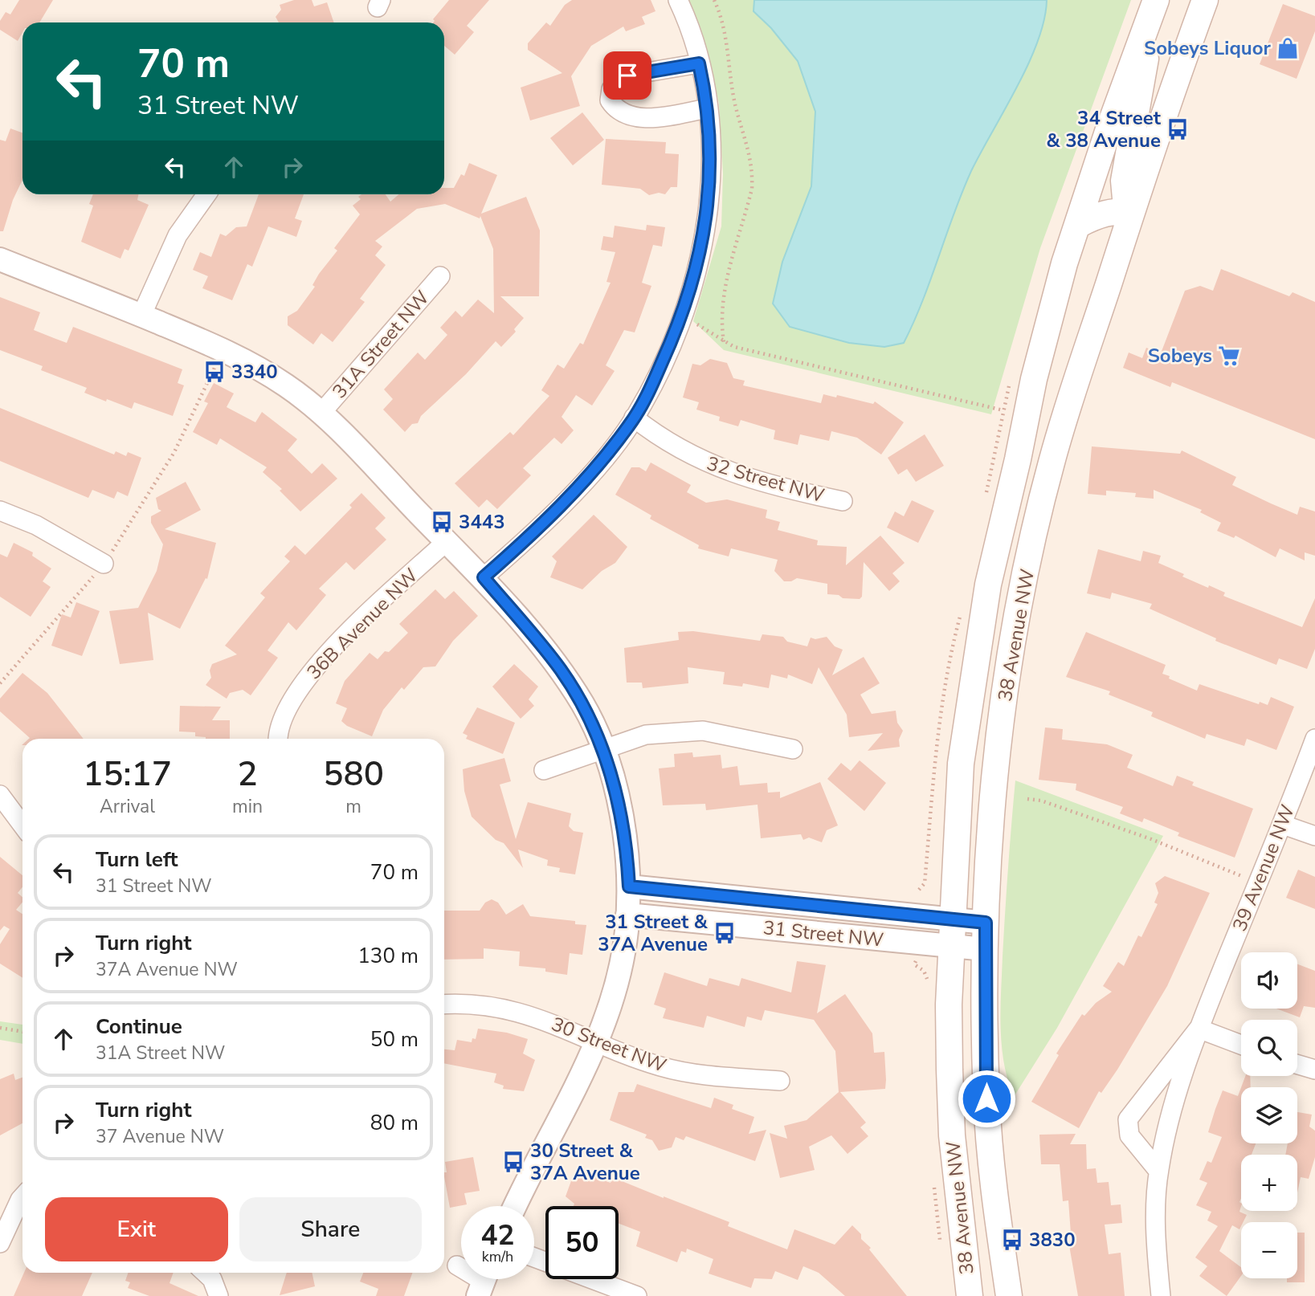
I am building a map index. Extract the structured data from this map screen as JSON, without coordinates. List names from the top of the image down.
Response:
{
  "streets": {
    "main road": ["38 Avenue NW"],
    "street": [
      "31A Street NW",
      "32 Street NW",
      "36B Avenue NW",
      "39 Avenue NW",
      "31 Street NW",
      "30 Street NW"
    ]
  },
  "crossings": [
    ["31A Street NW", "36B Avenue NW"],
    ["31A Street NW", "31 Street NW"],
    ["31A Street NW", "30 Street NW"],
    ["38 Avenue NW", "31 Street NW"]
  ],
  "places": {
    "shop": ["Sobeys Liquor"],
    "bus stop": [
      "34 Street & 38 Avenue",
      "3340",
      "3443",
      "31 Street & 37A Avenue",
      "30 Street & 37A Avenue",
      "3830"
    ],
    "supermarket": ["Sobeys"]
  },
  "page": {
    "turn": ["70 m", "31 Street NW"],
    "eta": [
      "15:17",
      "Arrival",
      "2",
      "min",
      "580",
      "m"
    ],
    "list": [
      {
        "name": "Turn left",
        "note": "31 Street NW",
        "value": "70 m"
      },
      {
        "name": "Turn right",
        "note": "37A Avenue NW",
        "value": "130 m"
      },
      {
        "name": "Continue",
        "note": "31A Street NW",
        "value": "50 m"
      },
      {
        "name": "Turn right",
        "note": "37 Avenue NW",
        "value": "80 m"
      }
    ],
    "map_buttons": ["+", "−"],
    "buttons": ["Exit", "Share"],
    "speed": "42 km/h",
    "limit": "50"
  }
}
